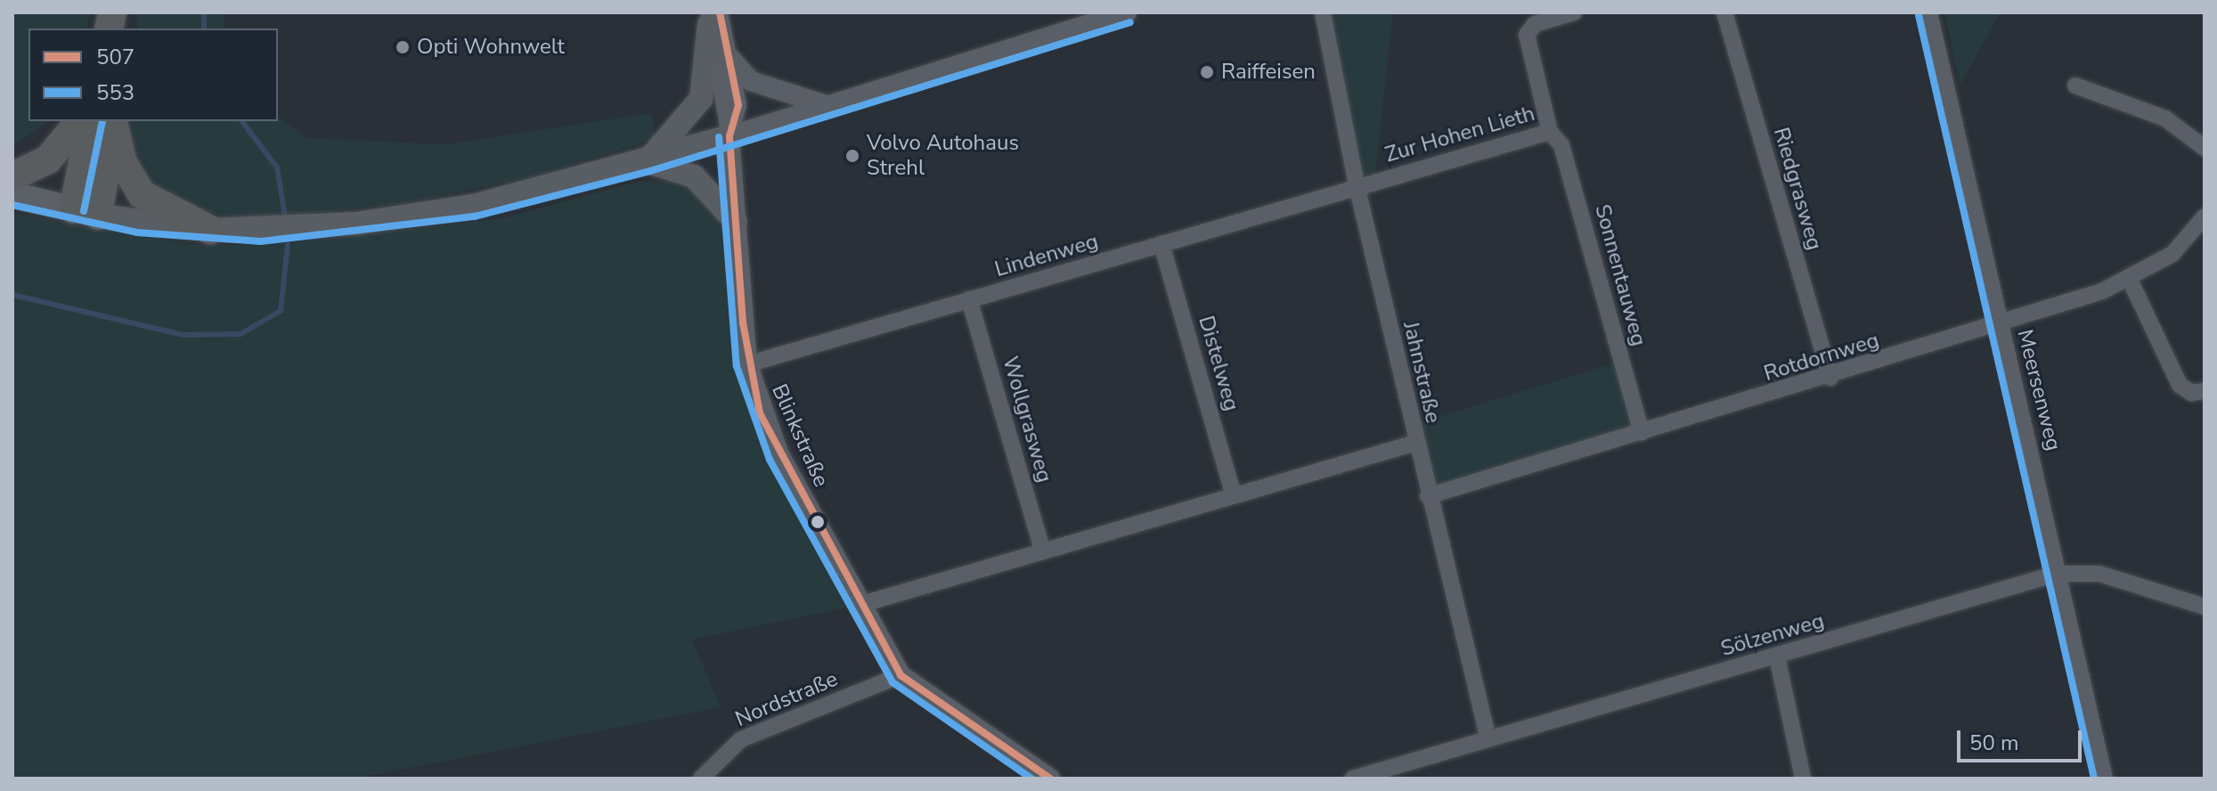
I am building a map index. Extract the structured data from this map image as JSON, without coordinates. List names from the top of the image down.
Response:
{
  "streets": {
    "street": [
      "Zur Hohen Lieth",
      "Riedgrasweg",
      "Lindenweg",
      "Sonnentauweg",
      "Rotdornweg",
      "Distelweg",
      "Jahnstraße",
      "Meersenweg",
      "Wollgrasweg",
      "Blinkstraße",
      "Sölzenweg",
      "Nordstraße"
    ]
  },
  "crossings": [
    ["Zur Hohen Lieth", "Lindenweg"],
    ["Zur Hohen Lieth", "Sonnentauweg"],
    ["Zur Hohen Lieth", "Jahnstraße"],
    ["Riedgrasweg", "Rotdornweg"],
    ["Lindenweg", "Distelweg"],
    ["Lindenweg", "Jahnstraße"],
    ["Lindenweg", "Wollgrasweg"],
    ["Lindenweg", "Blinkstraße"],
    ["Sonnentauweg", "Rotdornweg"],
    ["Rotdornweg", "Jahnstraße"],
    ["Rotdornweg", "Meersenweg"],
    ["Jahnstraße", "Sölzenweg"],
    ["Meersenweg", "Sölzenweg"],
    ["Blinkstraße", "Nordstraße"]
  ],
  "places": ["Opti Wohnwelt", "Raiffeisen", "Volvo Autohaus Strehl"],
  "lines": ["transit line 507", "transit line 553"],
  "legend": ["507", "553"],
  "scale_bar": "50 m"
}
